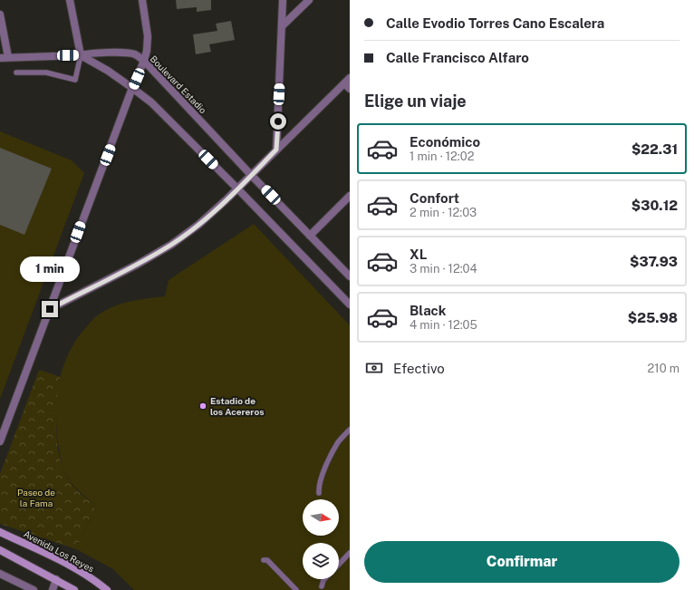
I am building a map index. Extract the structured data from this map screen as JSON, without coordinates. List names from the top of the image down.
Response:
{
  "streets": {
    "street": ["Boulevard Estadio", "Avenida Los Reyes"]
  },
  "parks": ["Paseo de la Fama"],
  "places": ["Estadio de los Acereros"],
  "north": "right",
  "page": {
    "banner": ["Calle Evodio Torres Cano Escalera", "Calle Francisco Alfaro"],
    "heading": "Elige un viaje",
    "list": [
      {
        "name": "Económico",
        "note": "1 min · 12:02",
        "value": "$22.31"
      },
      {
        "name": "Confort",
        "note": "2 min · 12:03",
        "value": "$30.12"
      },
      {
        "name": "XL",
        "note": "3 min · 12:04",
        "value": "$37.93"
      },
      {
        "name": "Black",
        "note": "4 min · 12:05",
        "value": "$25.98"
      }
    ],
    "bubble": "1 min",
    "pay": ["Efectivo", "210 m"],
    "buttons": "Confirmar"
  }
}
